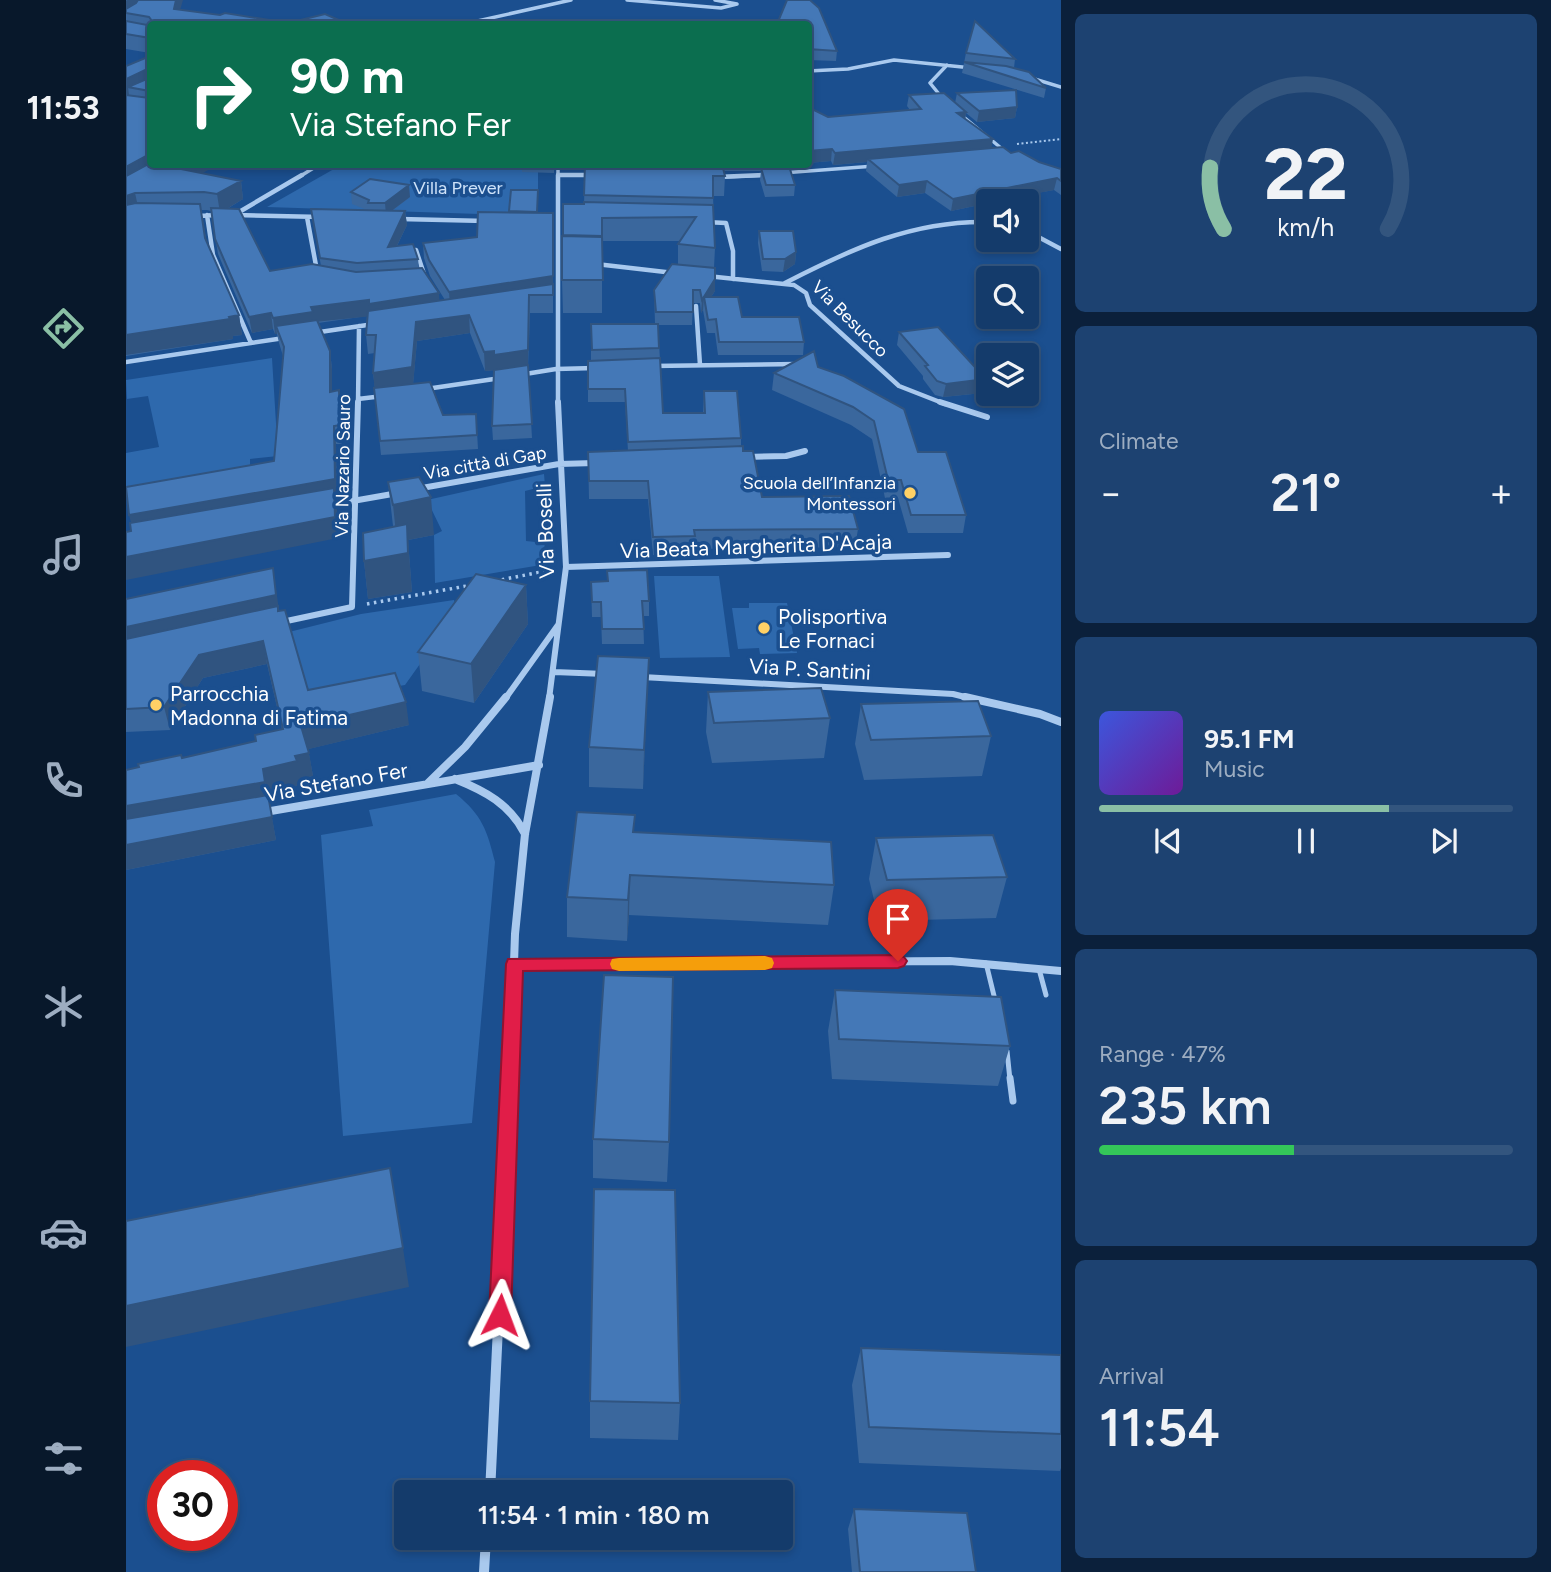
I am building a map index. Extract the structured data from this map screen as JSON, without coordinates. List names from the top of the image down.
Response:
{
  "streets": {
    "street": [
      "Via Besucco",
      "Via città di Gap",
      "Via Nazario Sauro",
      "Via Boselli",
      "Via Beata Margherita D'Acaja",
      "Via P. Santini",
      "Via Stefano Fer"
    ]
  },
  "crossings": [
    ["Via città di Gap", "Via Nazario Sauro"],
    ["Via città di Gap", "Via Boselli"],
    ["Via Boselli", "Via Beata Margherita D'Acaja"],
    ["Via Boselli", "Via Stefano Fer"]
  ],
  "parks": ["Villa Prever"],
  "places": ["Scuola dell’Infanzia Montessori", "Polisportiva Le Fornaci", "Parrocchia Madonna di Fatima"],
  "page": {
    "tabs": "11:53",
    "turn": ["90 m", "Via Stefano Fer"],
    "tile": [
      "Climate",
      ["Range · 47%", "235 km"],
      ["Arrival", "11:54"]
    ],
    "heat": ["−", "21°", "+"],
    "song": ["95.1 FM", "Music"],
    "limit": "30",
    "trip": "11:54 · 1 min · 180 m",
    "gauge": ["22", "km/h"]
  }
}
